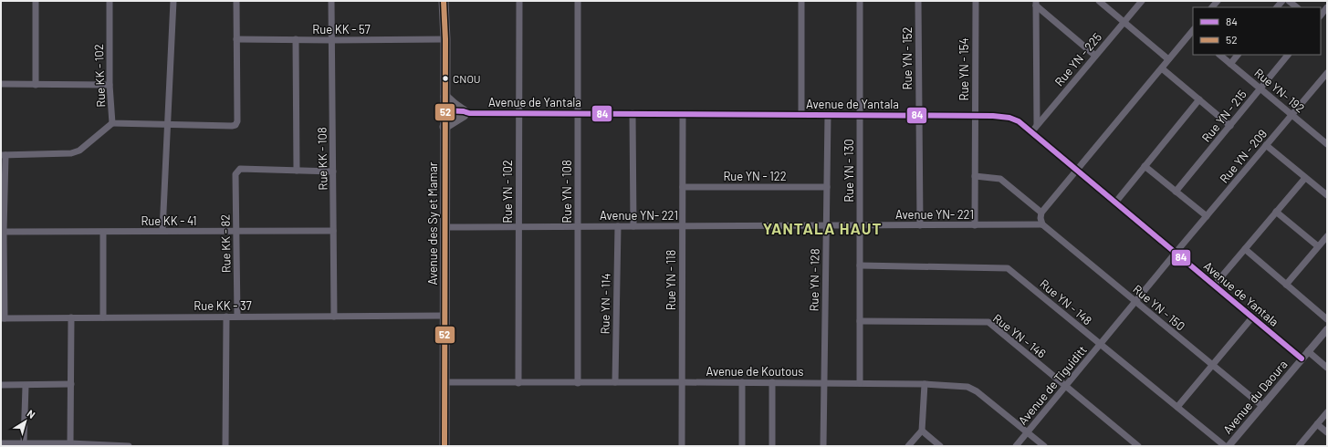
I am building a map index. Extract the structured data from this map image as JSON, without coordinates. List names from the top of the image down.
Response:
{
  "streets": {
    "highway": ["Avenue des Sy et Mamar"],
    "street": [
      "Rue KK - 57",
      "Rue YN - 152",
      "Rue YN - 225",
      "Rue YN - 154",
      "Rue KK - 102",
      "Rue YN- 192",
      "Avenue de Yantala",
      "Rue YN - 215",
      "Rue YN - 209",
      "Rue KK - 108",
      "Rue YN - 130",
      "Rue YN - 122",
      "Rue YN - 102",
      "Rue YN - 108",
      "Avenue YN- 221",
      "Rue KK - 41",
      "Rue KK - 82",
      "Rue YN - 118",
      "Rue YN - 128",
      "Rue YN - 148",
      "Rue YN - 114",
      "Rue KK - 37",
      "Rue YN - 150",
      "Rue YN - 146",
      "Avenue de Koutous",
      "Avenue de Tiguiditt",
      "Avenue du Daoura"
    ]
  },
  "crossings": [
    ["Rue KK - 57", "Rue KK - 102"],
    ["Rue KK - 57", "Rue KK - 108"],
    ["Rue KK - 57", "Avenue des Sy et Mamar"],
    ["Rue YN - 152", "Avenue de Yantala"],
    ["Rue YN - 152", "Avenue YN- 221"],
    ["Rue YN - 225", "Avenue de Yantala"],
    ["Rue YN - 154", "Avenue de Yantala"],
    ["Rue YN - 154", "Avenue YN- 221"],
    ["Rue YN- 192", "Rue YN - 215"],
    ["Rue YN- 192", "Rue YN - 209"],
    ["Avenue de Yantala", "Rue YN - 209"],
    ["Avenue de Yantala", "Rue YN - 130"],
    ["Avenue de Yantala", "Rue YN - 102"],
    ["Avenue de Yantala", "Rue YN - 108"],
    ["Avenue de Yantala", "Avenue des Sy et Mamar"],
    ["Avenue de Yantala", "Rue YN - 118"],
    ["Avenue de Yantala", "Rue YN - 128"],
    ["Avenue de Yantala", "Avenue de Tiguiditt"],
    ["Avenue de Yantala", "Avenue du Daoura"],
    ["Rue YN - 209", "Avenue de Tiguiditt"],
    ["Rue KK - 108", "Rue KK - 41"],
    ["Rue KK - 108", "Rue KK - 37"],
    ["Rue YN - 130", "Avenue YN- 221"],
    ["Rue YN - 130", "Rue YN - 148"],
    ["Rue YN - 130", "Rue YN - 146"],
    ["Rue YN - 130", "Avenue de Koutous"],
    ["Rue YN - 122", "Rue YN - 118"],
    ["Rue YN - 122", "Rue YN - 128"],
    ["Rue YN - 102", "Avenue YN- 221"],
    ["Rue YN - 102", "Avenue de Koutous"],
    ["Rue YN - 108", "Avenue YN- 221"],
    ["Rue YN - 108", "Avenue de Koutous"],
    ["Avenue YN- 221", "Avenue des Sy et Mamar"],
    ["Avenue YN- 221", "Rue YN - 118"],
    ["Avenue YN- 221", "Rue YN - 128"],
    ["Avenue YN- 221", "Rue YN - 114"],
    ["Avenue YN- 221", "Rue YN - 150"],
    ["Rue KK - 41", "Rue KK - 82"],
    ["Avenue des Sy et Mamar", "Rue KK - 37"],
    ["Avenue des Sy et Mamar", "Avenue de Koutous"],
    ["Rue KK - 82", "Rue KK - 37"],
    ["Rue YN - 118", "Avenue de Koutous"],
    ["Rue YN - 128", "Avenue de Koutous"],
    ["Rue YN - 148", "Avenue de Tiguiditt"],
    ["Rue YN - 114", "Avenue de Koutous"],
    ["Rue YN - 150", "Avenue de Tiguiditt"],
    ["Rue YN - 150", "Avenue du Daoura"],
    ["Rue YN - 146", "Avenue de Tiguiditt"],
    ["Avenue de Koutous", "Avenue de Tiguiditt"]
  ],
  "districts": ["YANTALA HAUT"],
  "places": ["CNOU"],
  "lines": ["transit line 52", "transit line 84"],
  "legend": ["84", "52"],
  "north": "top right"
}
